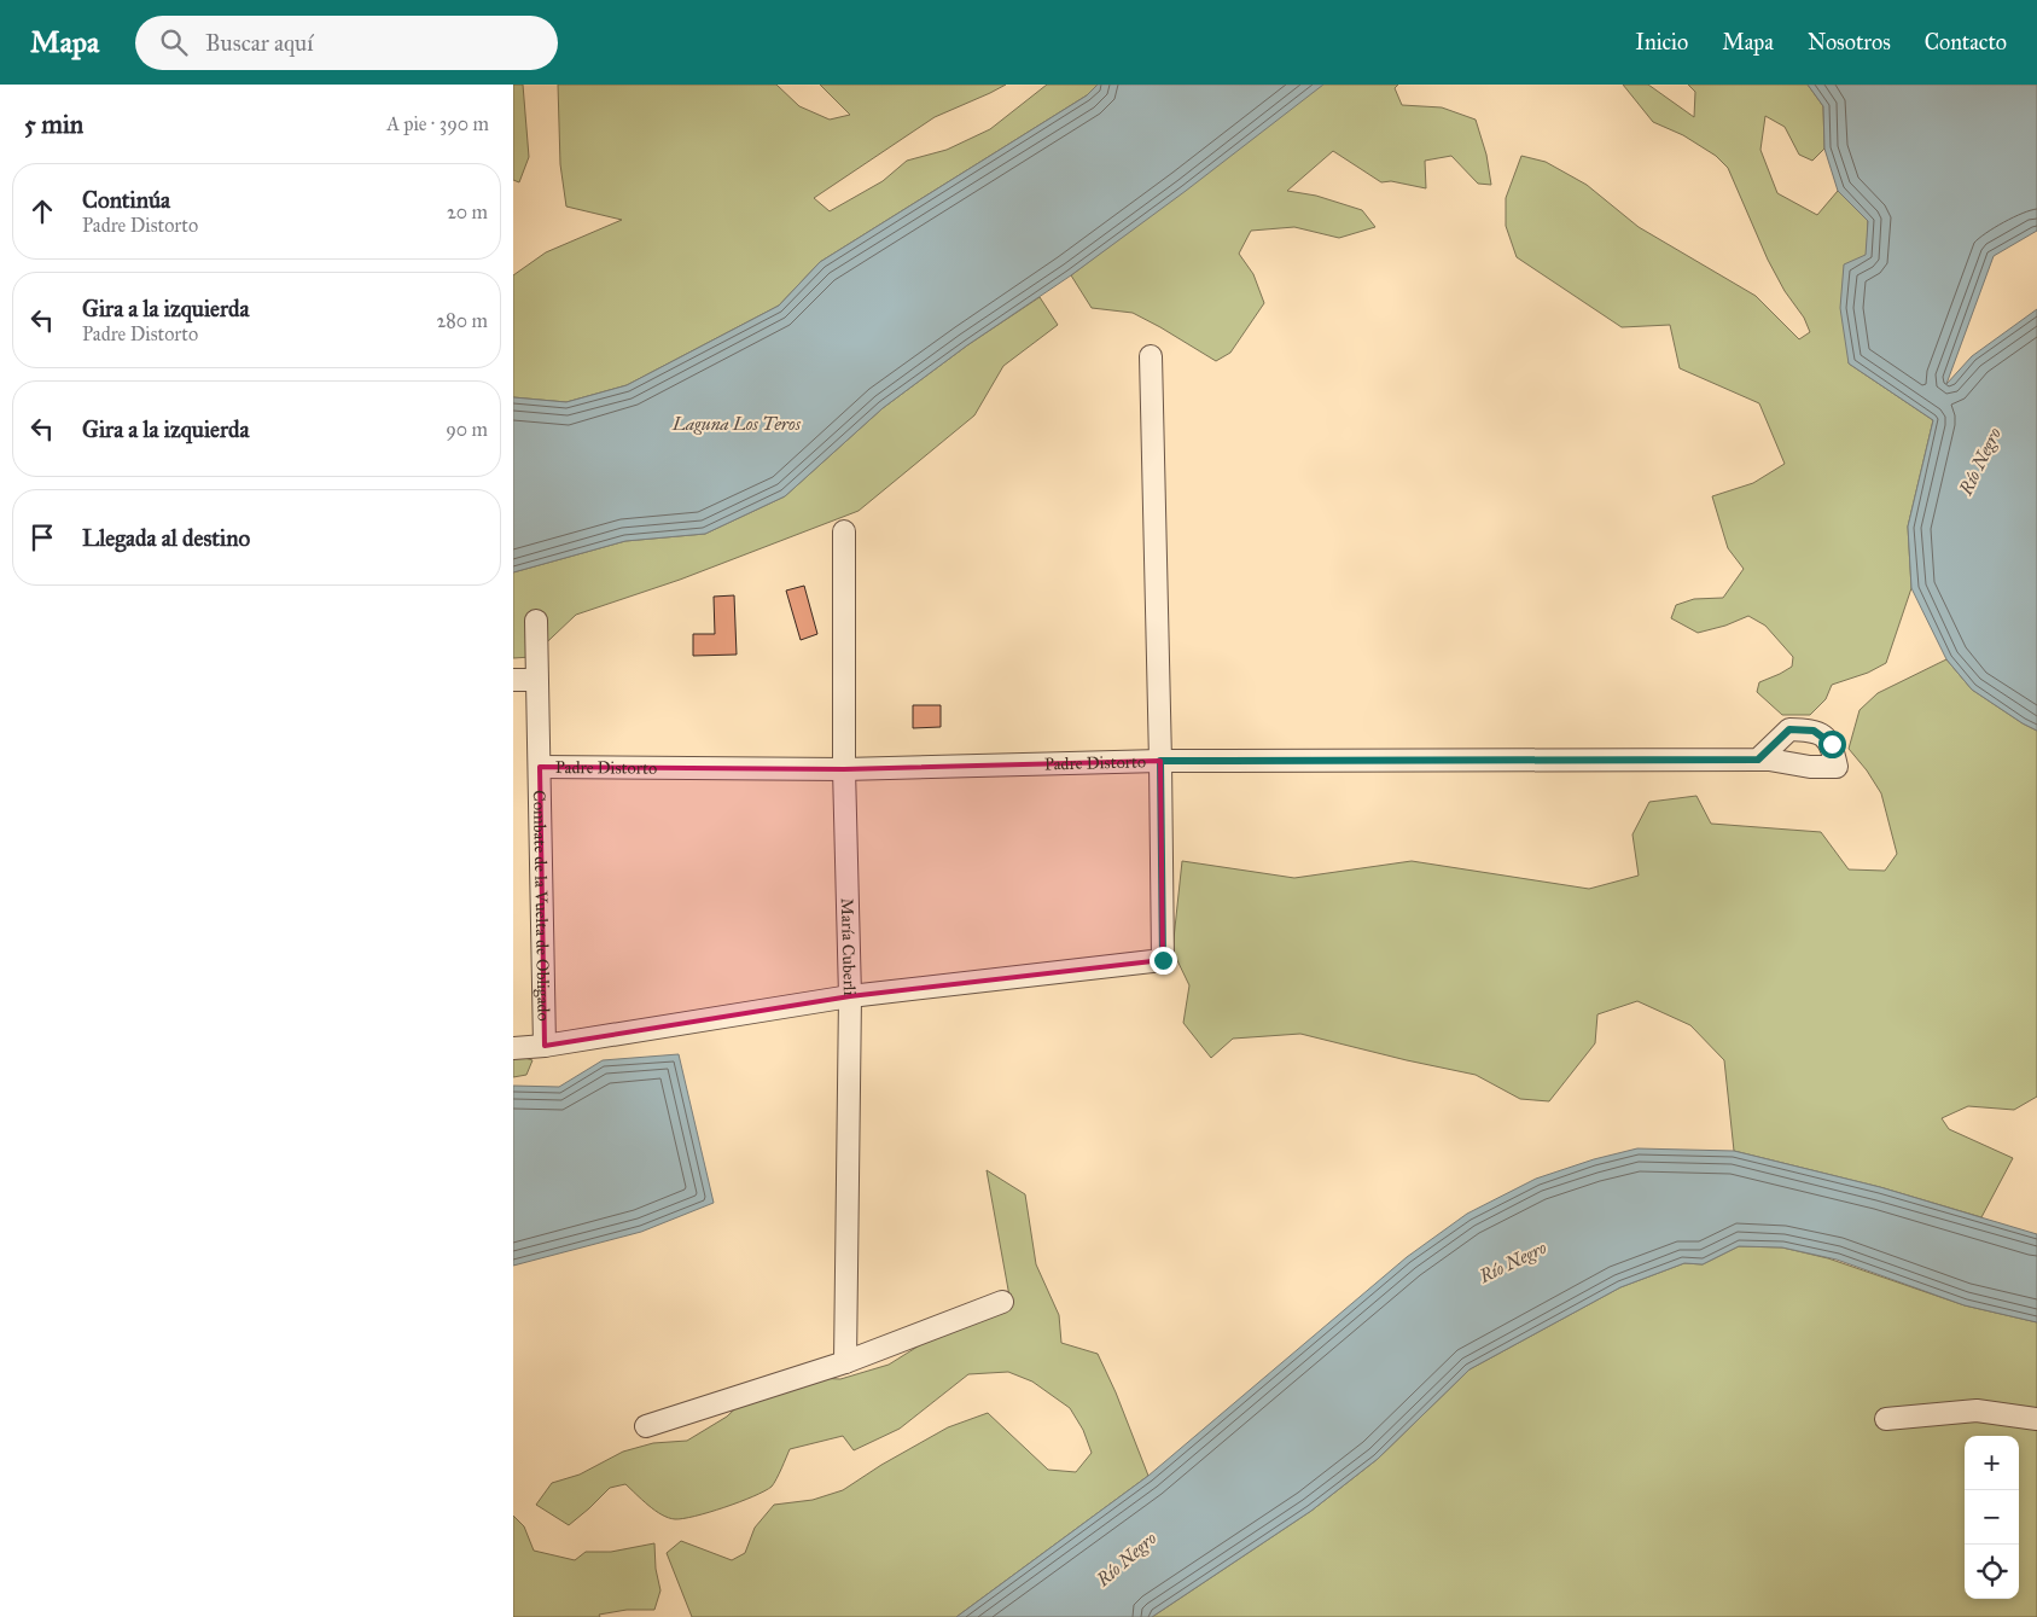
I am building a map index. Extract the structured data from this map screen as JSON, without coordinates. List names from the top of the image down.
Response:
{
  "streets": {
    "street": ["Padre Distorto", "Combate de la Vuelta de Obligado", "María Cuberli"]
  },
  "crossings": [
    ["Padre Distorto", "Combate de la Vuelta de Obligado"],
    ["Padre Distorto", "María Cuberli"]
  ],
  "water": ["Laguna Los Teros", "Río Negro"],
  "page": {
    "header": "Mapa",
    "search": "Buscar aquí",
    "nav": [
      "Inicio",
      "Mapa",
      "Nosotros",
      "Contacto"
    ],
    "heading": ["5 min", "A pie · 390 m"],
    "list": [
      ["Continúa", "Padre Distorto", "20 m"],
      ["Gira a la izquierda", "Padre Distorto", "280 m"],
      ["Gira a la izquierda", "90 m"],
      "Llegada al destino"
    ],
    "map_buttons": ["+", "−"]
  }
}
